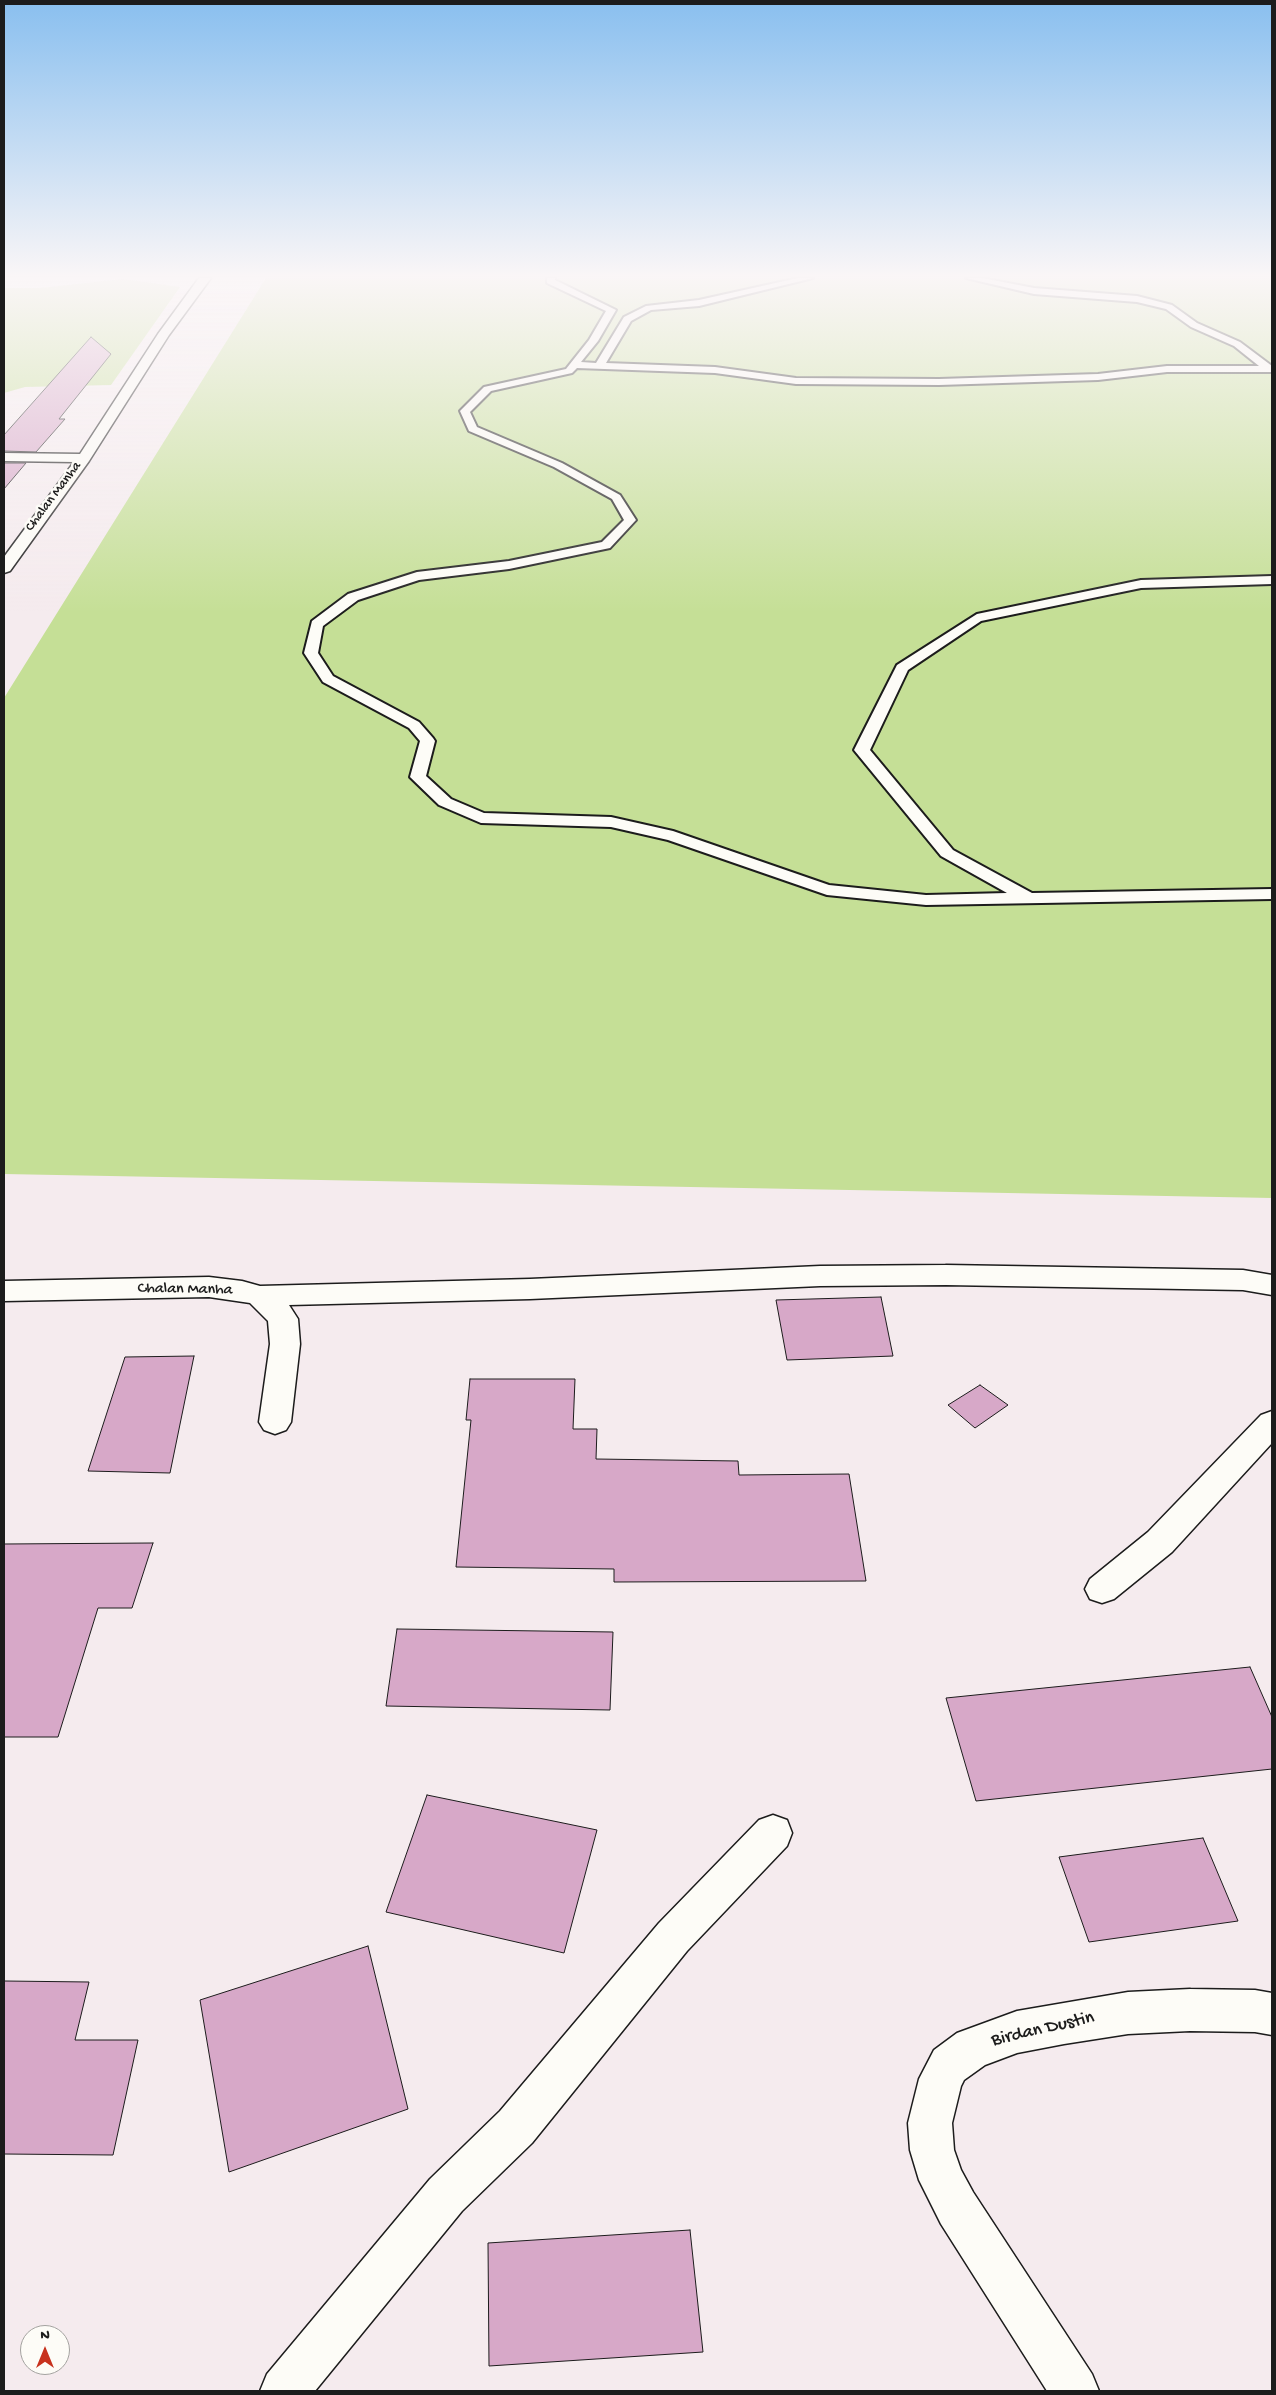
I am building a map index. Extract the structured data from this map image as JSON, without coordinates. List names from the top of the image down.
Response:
{
  "streets": {
    "street": ["Chalan Manha", "Birdan Dustin"]
  },
  "north": "top"
}
